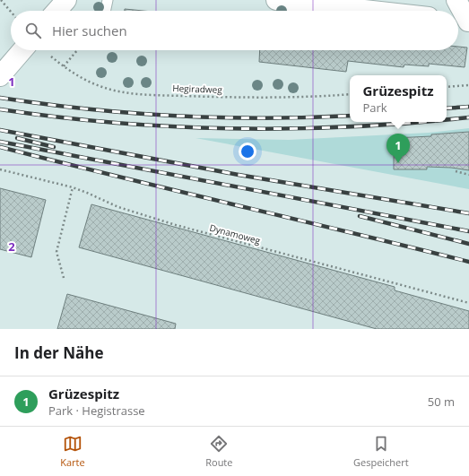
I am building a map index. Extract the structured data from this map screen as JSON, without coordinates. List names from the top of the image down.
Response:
{
  "streets": {
    "path": ["Hegiradweg", "Dynamoweg"]
  },
  "page": {
    "search": "Hier suchen",
    "popup": ["Grüzespitz", "Park"],
    "pins": "1",
    "heading": "In der Nähe",
    "list": [
      {
        "mark": "1",
        "name": "Grüzespitz",
        "note": "Park · Hegistrasse",
        "value": "50 m"
      }
    ],
    "nav": ["Karte", "Route", "Gespeichert"]
  },
  "grid": {
    "rows": ["1", "2"]
  }
}
